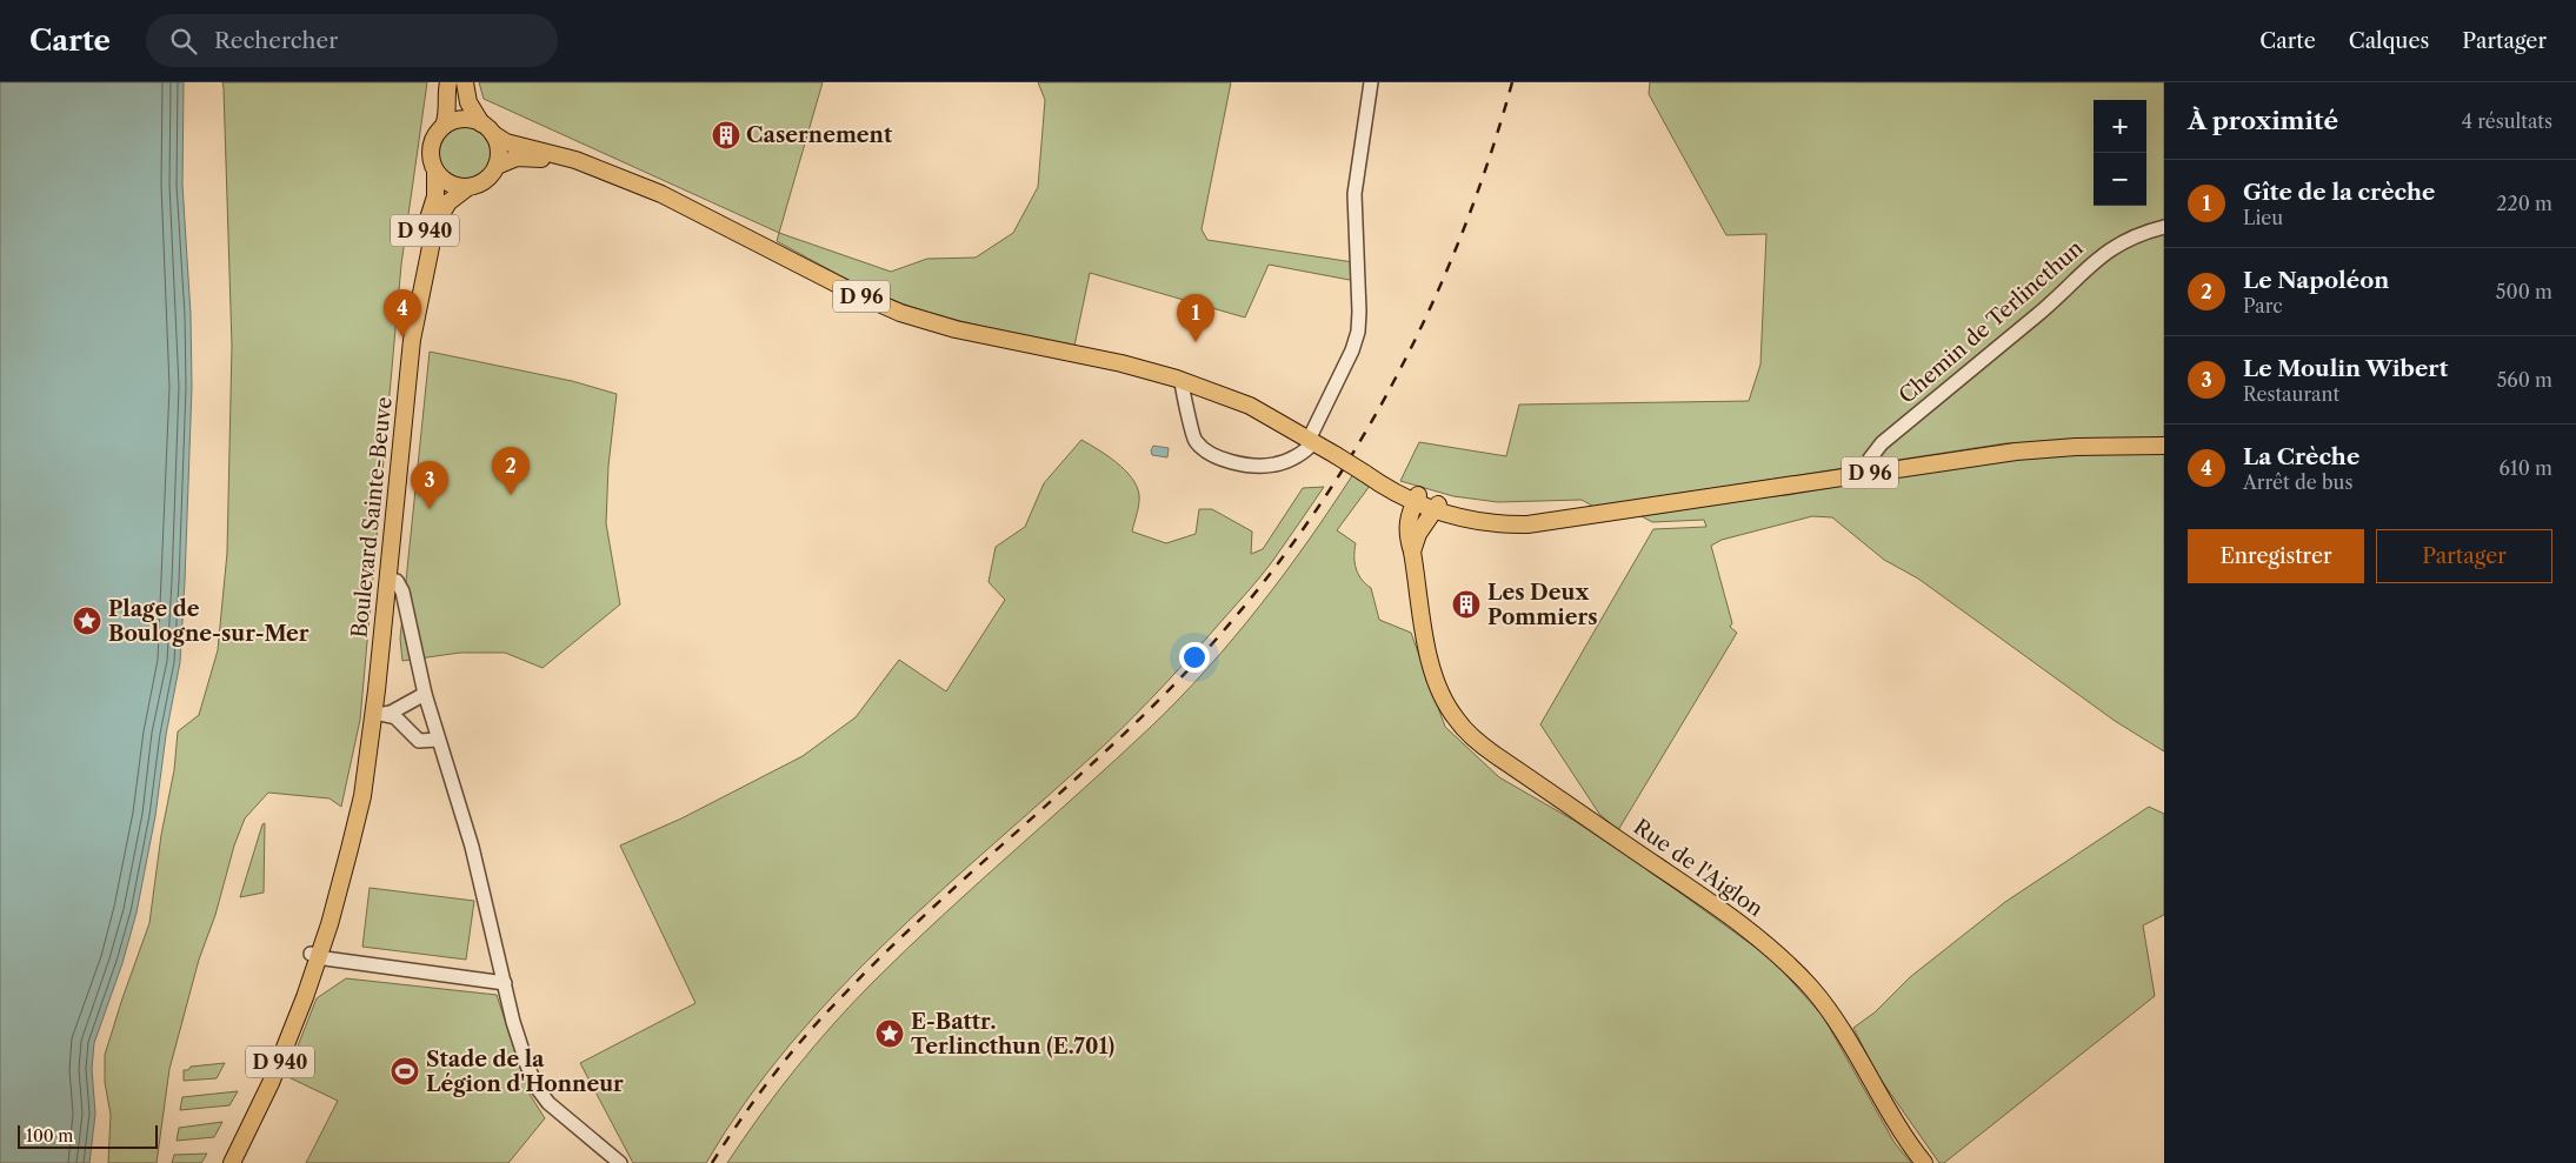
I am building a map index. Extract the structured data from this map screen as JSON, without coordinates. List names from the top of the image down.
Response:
{
  "streets": {
    "main road": [
      "D 940",
      "D 96",
      "Boulevard Sainte-Beuve",
      "Rue de l'Aiglon"
    ],
    "street": ["Chemin de Terlincthun"]
  },
  "crossings": [
    ["D 940", "D 96"],
    ["D 940", "Boulevard Sainte-Beuve"],
    ["D 96", "Chemin de Terlincthun"],
    ["D 96", "Rue de l'Aiglon"]
  ],
  "places": {
    "building": ["Casernement", "Les Deux Pommiers"],
    "place": ["Plage de Boulogne-sur-Mer", "E-Battr. Terlincthun (E.701)"],
    "sports": ["Stade de la Légion d'Honneur"]
  },
  "scale_bar": "100 m",
  "page": {
    "header": "Carte",
    "search": "Rechercher",
    "nav": ["Carte", "Calques", "Partager"],
    "heading": ["À proximité", "4 résultats"],
    "map_buttons": ["+", "−"],
    "list": [
      {
        "mark": "1",
        "name": "Gîte de la crèche",
        "note": "Lieu",
        "value": "220 m"
      },
      {
        "mark": "2",
        "name": "Le Napoléon",
        "note": "Parc",
        "value": "500 m"
      },
      {
        "mark": "3",
        "name": "Le Moulin Wibert",
        "note": "Restaurant",
        "value": "560 m"
      },
      {
        "mark": "4",
        "name": "La Crèche",
        "note": "Arrêt de bus",
        "value": "610 m"
      }
    ],
    "pins": [
      "4",
      "1",
      "2",
      "3"
    ],
    "buttons": ["Enregistrer", "Partager"],
    "scale": "100 m"
  }
}
